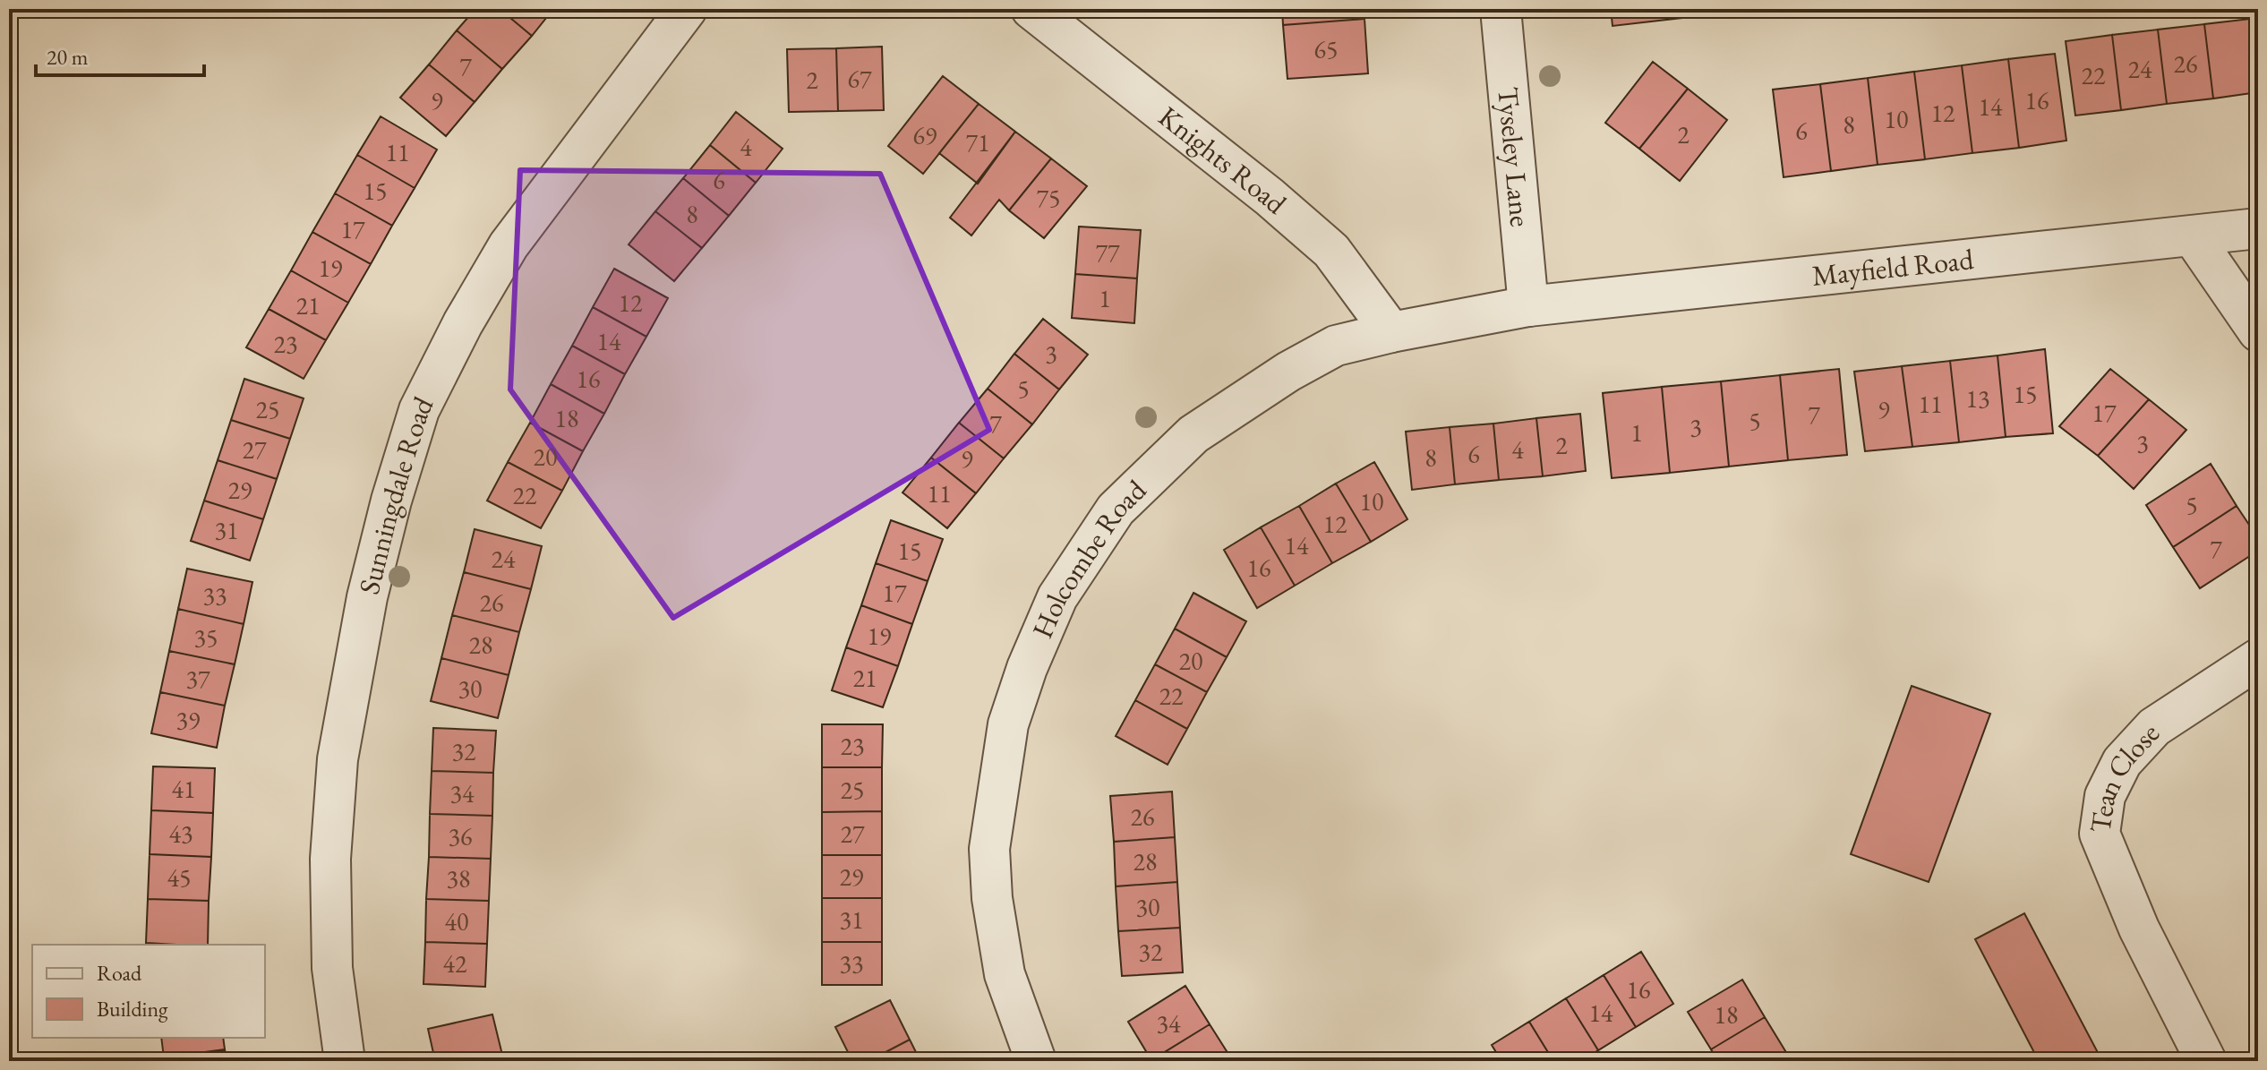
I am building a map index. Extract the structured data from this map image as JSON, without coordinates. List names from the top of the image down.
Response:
{
  "streets": {
    "street": [
      "Tyseley Lane",
      "Knights Road",
      "Mayfield Road",
      "Sunningdale Road",
      "Holcombe Road",
      "Tean Close"
    ]
  },
  "crossings": [
    ["Tyseley Lane", "Mayfield Road"],
    ["Tyseley Lane", "Holcombe Road"],
    ["Knights Road", "Holcombe Road"],
    ["Mayfield Road", "Holcombe Road"]
  ],
  "house_numbers": [
    "65",
    "26",
    "7",
    "24",
    "22",
    "67",
    "2",
    "9",
    "16",
    "14",
    "12",
    "10",
    "8",
    "6",
    "2",
    "69",
    "71",
    "4",
    "11",
    "6",
    "15",
    "75",
    "8",
    "17",
    "77",
    "19",
    "1",
    "12",
    "21",
    "14",
    "23",
    "3",
    "16",
    "5",
    "15",
    "13",
    "11",
    "25",
    "9",
    "17",
    "7",
    "18",
    "5",
    "7",
    "3",
    "1",
    "3",
    "2",
    "27",
    "4",
    "6",
    "20",
    "8",
    "9",
    "29",
    "11",
    "22",
    "10",
    "5",
    "12",
    "31",
    "14",
    "7",
    "15",
    "24",
    "16",
    "17",
    "33",
    "26",
    "19",
    "35",
    "28",
    "20",
    "21",
    "37",
    "30",
    "22",
    "39",
    "23",
    "32",
    "41",
    "25",
    "34",
    "26",
    "43",
    "27",
    "36",
    "28",
    "29",
    "45",
    "38",
    "30",
    "31",
    "40",
    "32",
    "42",
    "33",
    "16",
    "14",
    "18",
    "34"
  ],
  "legend": ["Road", "Building"],
  "scale_bar": "20 m"
}
